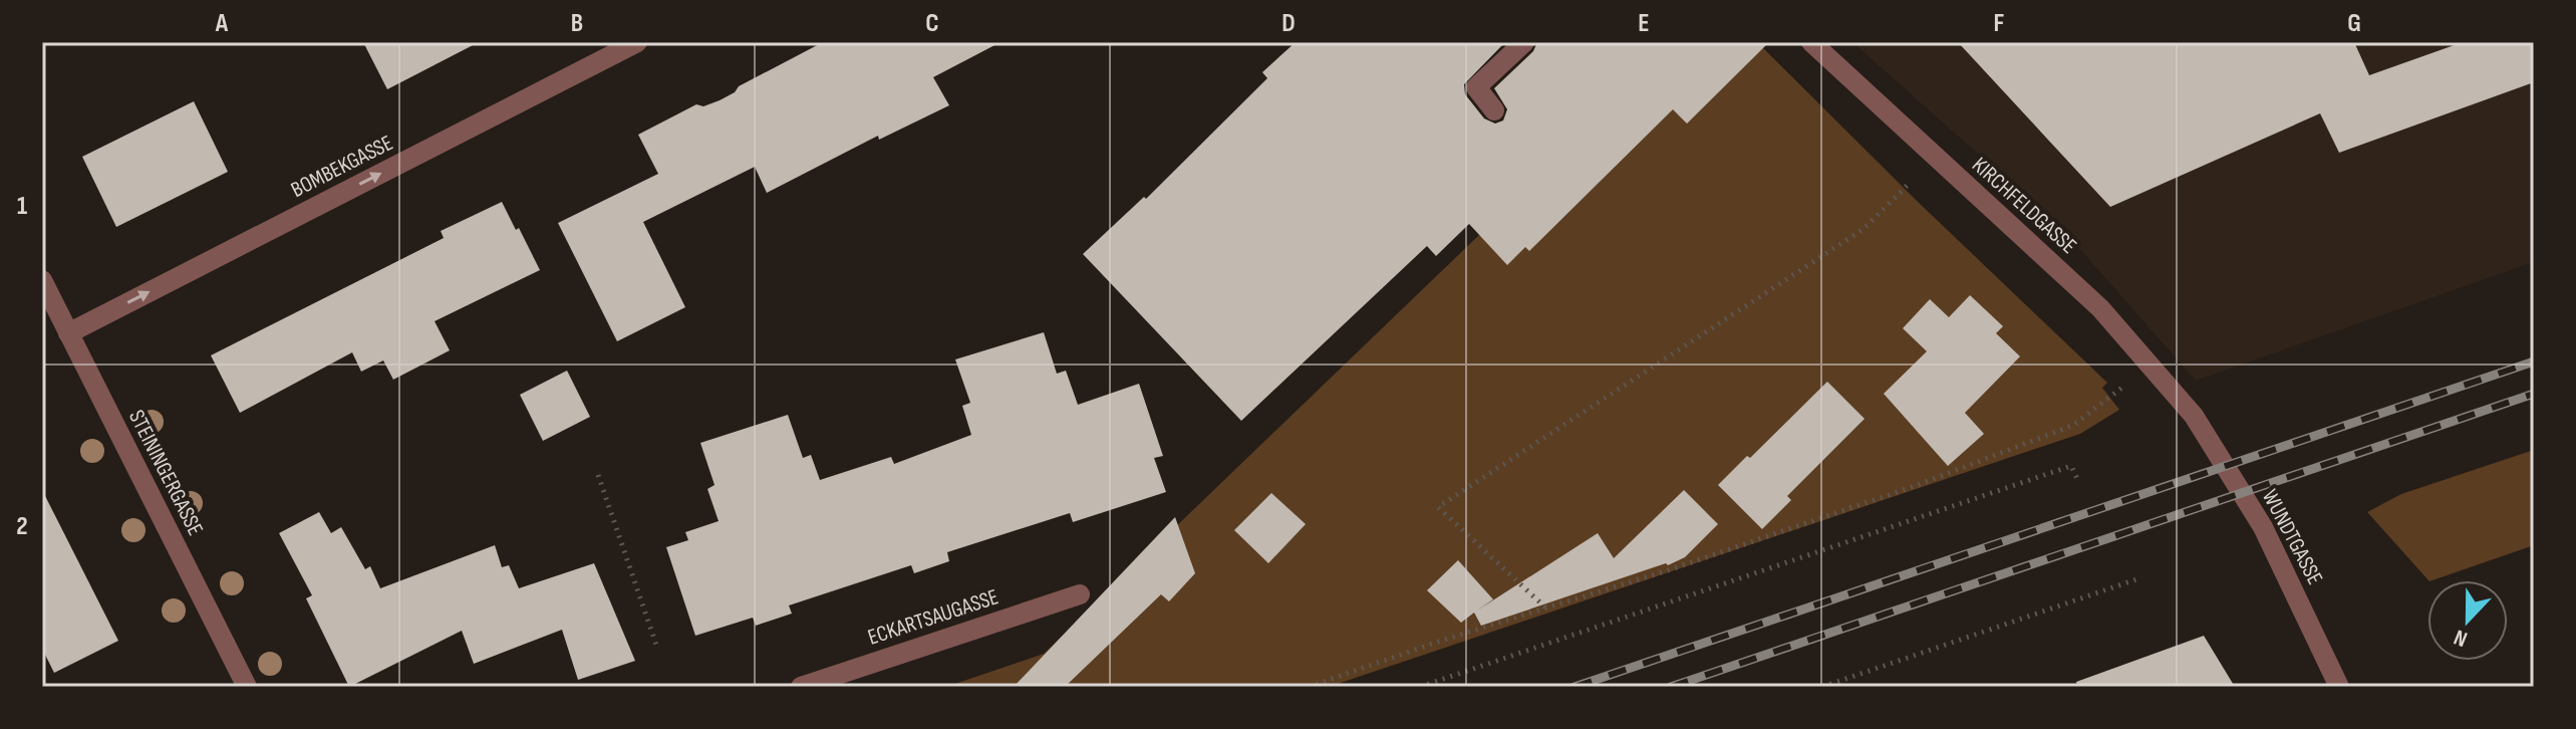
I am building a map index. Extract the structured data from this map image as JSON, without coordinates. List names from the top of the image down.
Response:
{
  "streets": {
    "street": [
      "BOMBEKGASSE",
      "KIRCHFELDGASSE",
      "STEININGERGASSE",
      "WUNDTGASSE",
      "ECKARTSAUGASSE"
    ]
  },
  "crossings": [
    ["BOMBEKGASSE", "STEININGERGASSE"],
    ["KIRCHFELDGASSE", "WUNDTGASSE"]
  ],
  "one_way": ["BOMBEKGASSE"],
  "north": "bottom",
  "grid": {
    "columns": [
      "A",
      "B",
      "C",
      "D",
      "E",
      "F",
      "G"
    ],
    "rows": ["1", "2"]
  }
}
